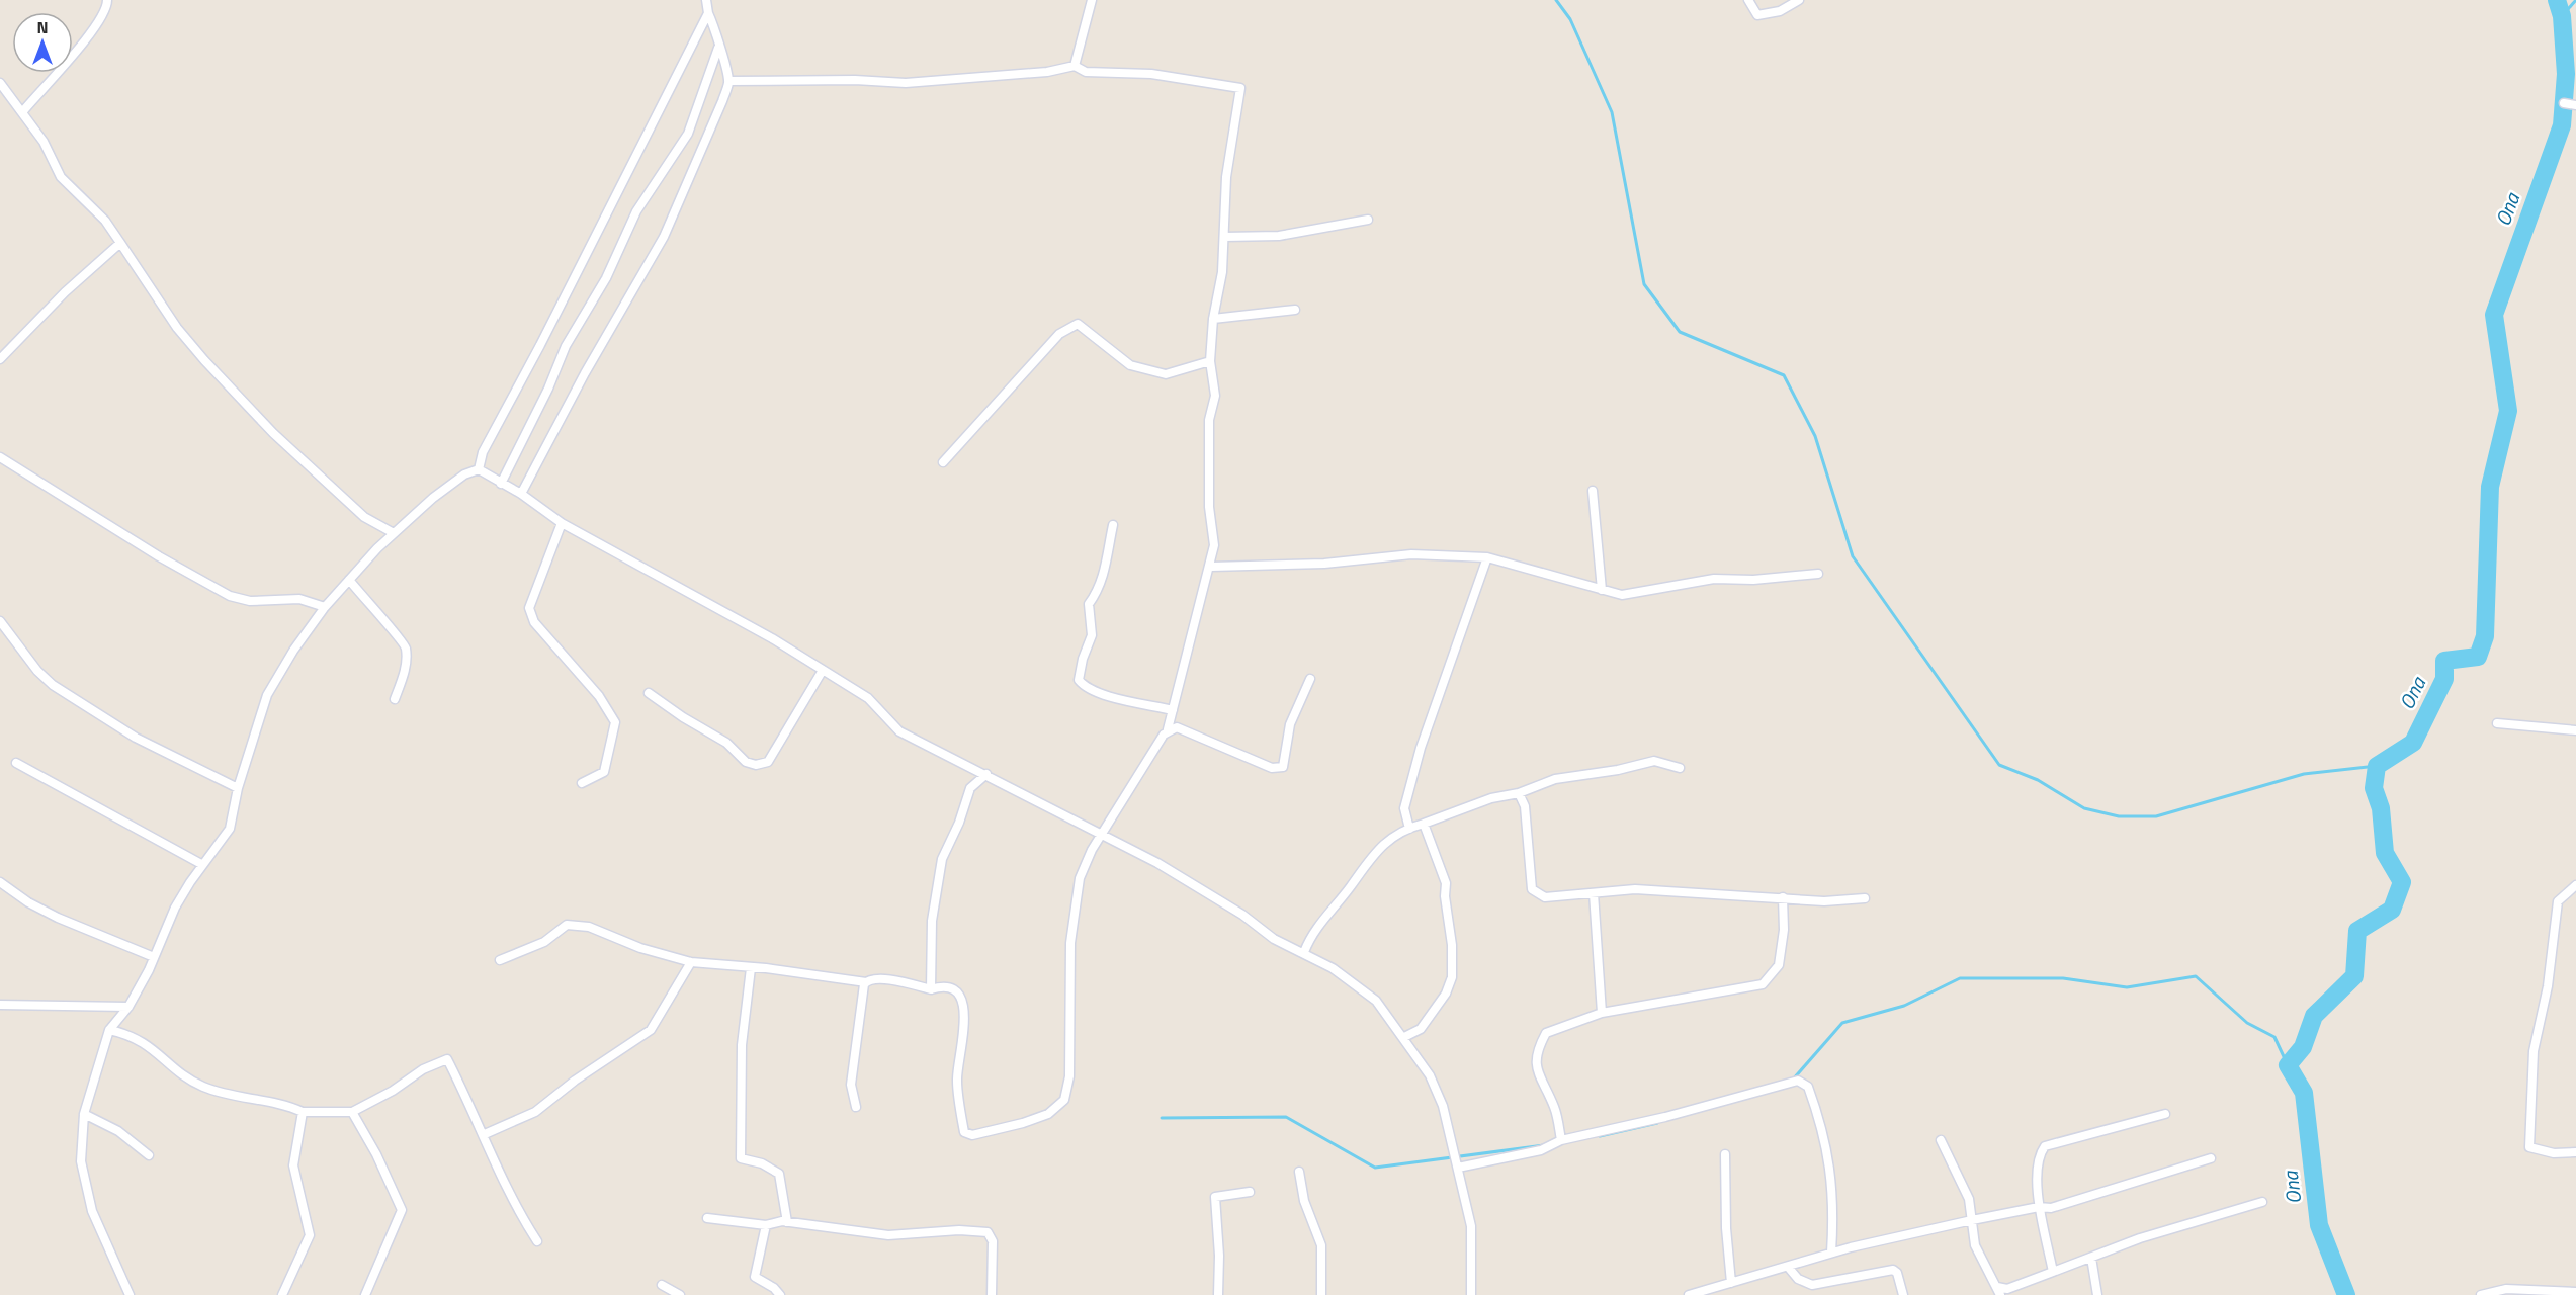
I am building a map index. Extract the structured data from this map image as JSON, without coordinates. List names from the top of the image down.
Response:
{
  "water": ["Ona"],
  "north": "top"
}
